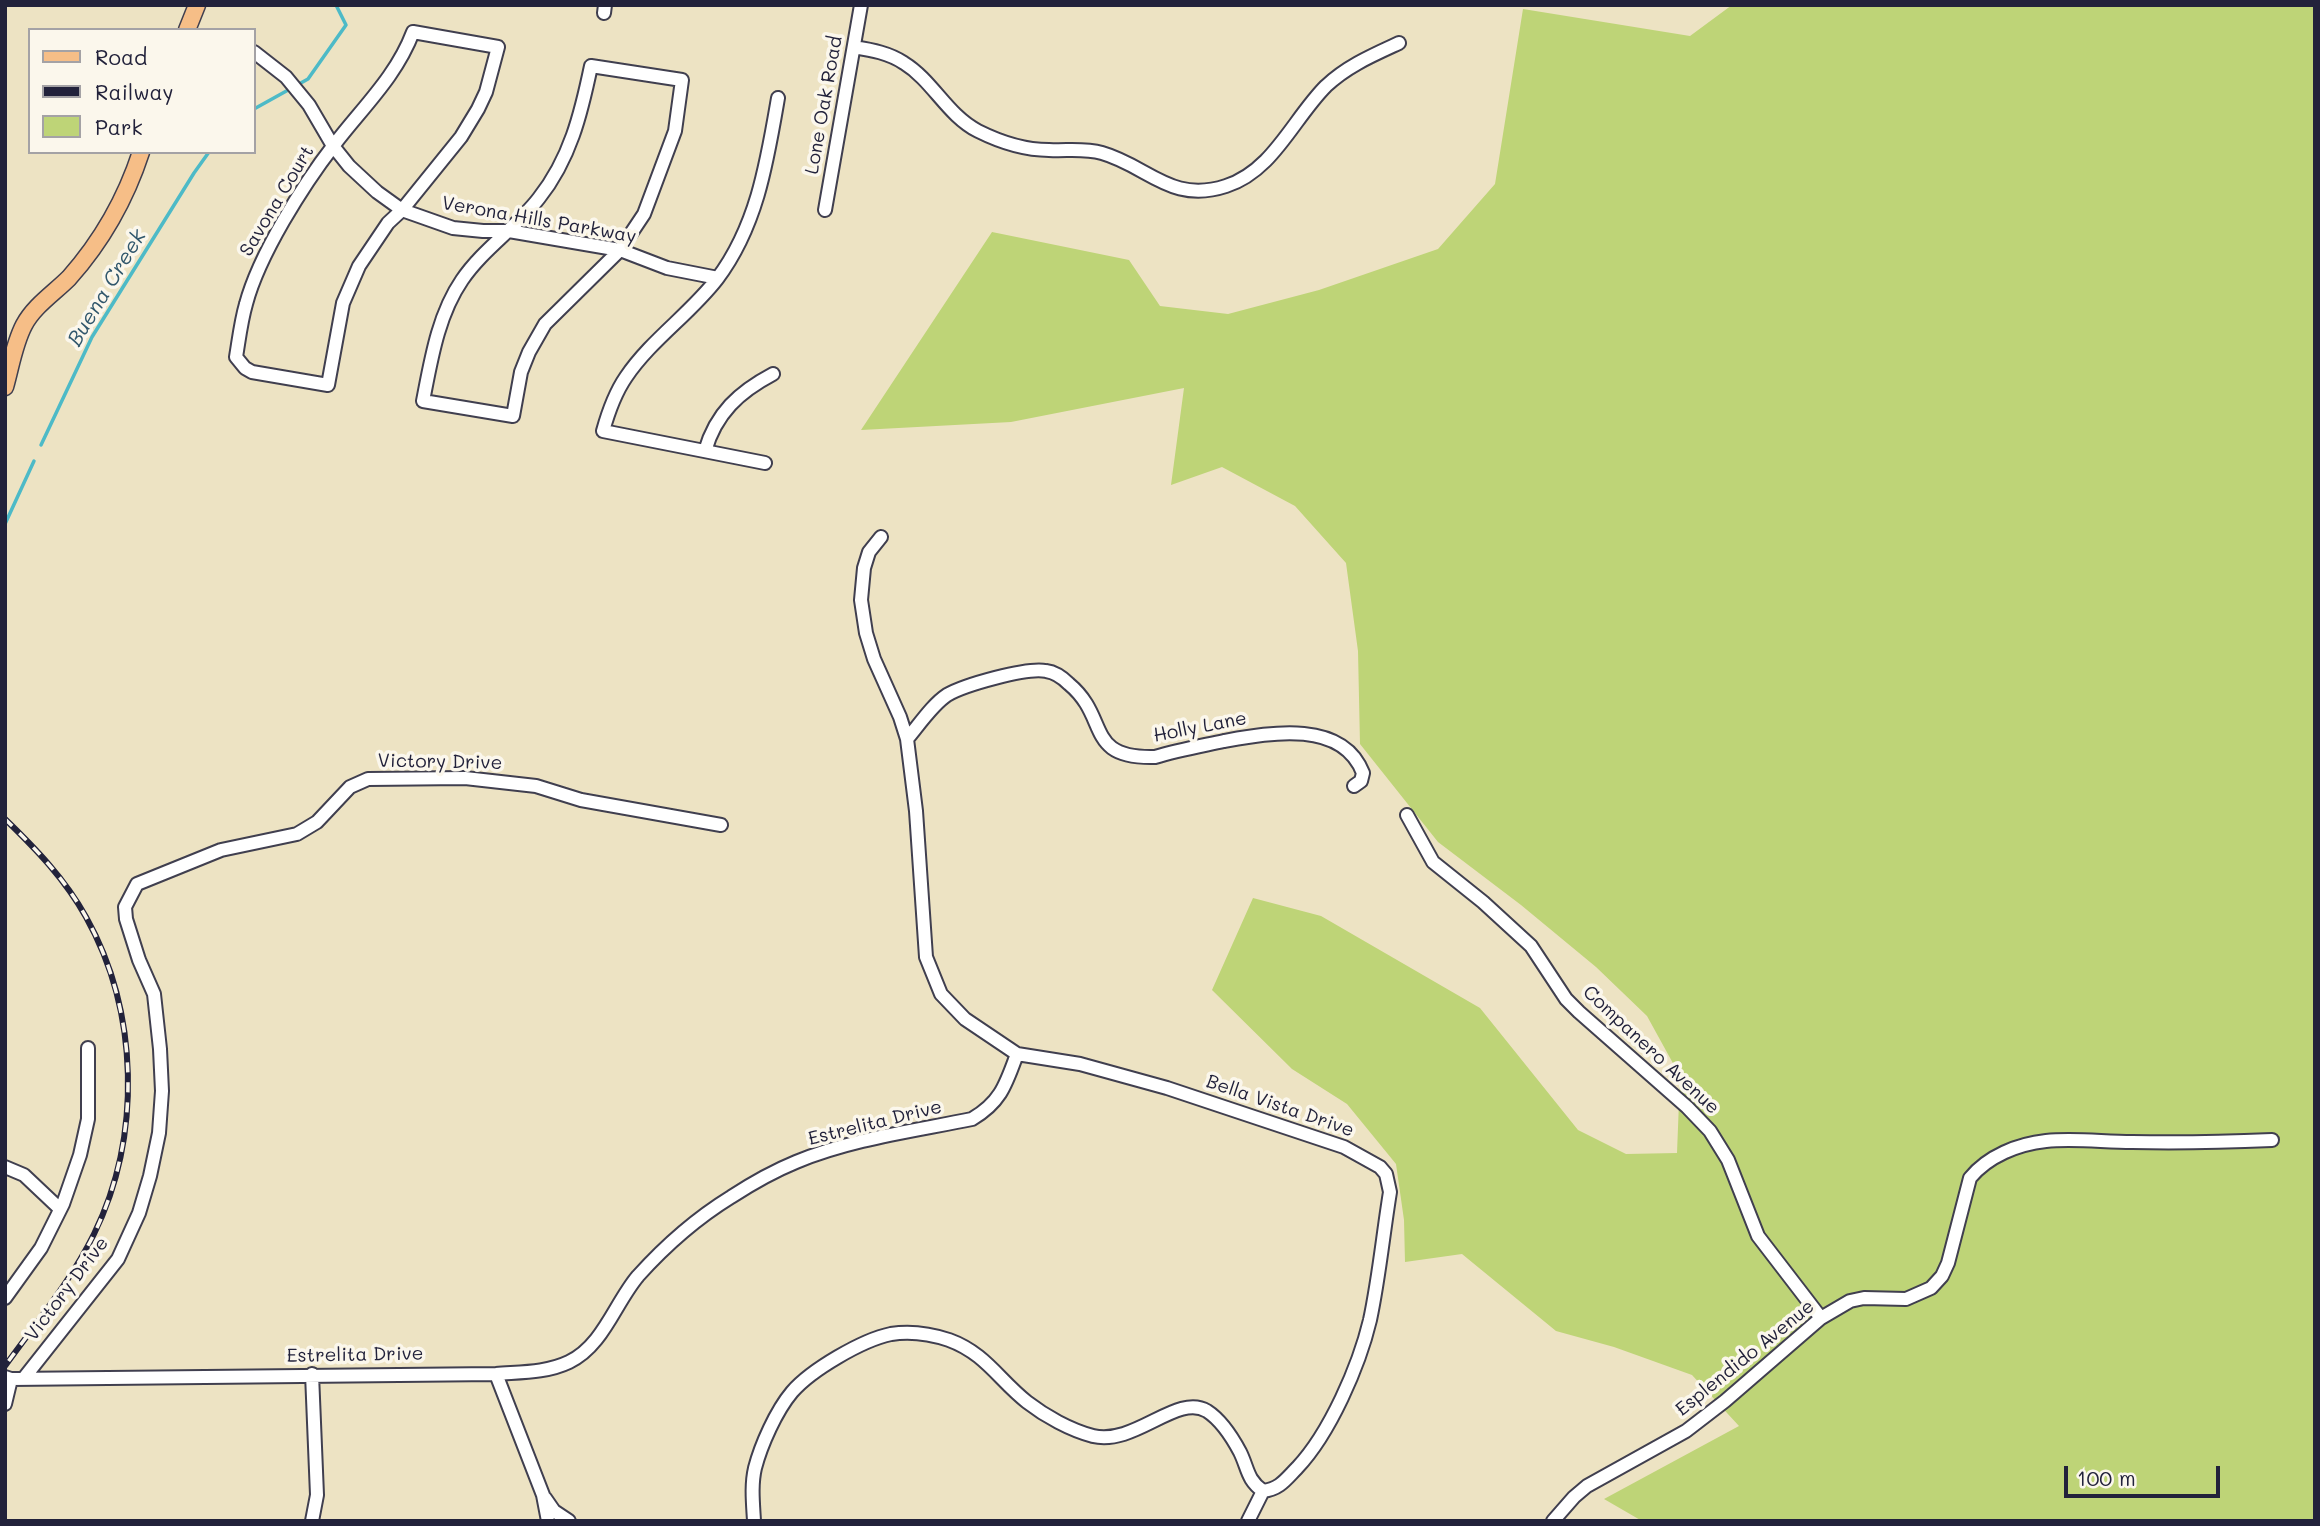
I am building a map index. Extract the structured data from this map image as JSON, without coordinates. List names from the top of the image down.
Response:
{
  "streets": {
    "street": [
      "Lone Oak Road",
      "Savona Court",
      "Verona Hills Parkway",
      "Holly Lane",
      "Victory Drive",
      "Companero Avenue",
      "Bella Vista Drive",
      "Estrelita Drive",
      "Esplendido Avenue"
    ]
  },
  "crossings": [
    ["Savona Court", "Verona Hills Parkway"],
    ["Victory Drive", "Estrelita Drive"],
    ["Companero Avenue", "Esplendido Avenue"],
    ["Bella Vista Drive", "Estrelita Drive"]
  ],
  "water": ["Buena Creek"],
  "legend": ["Road", "Railway", "Park"],
  "scale_bar": "100 m"
}
